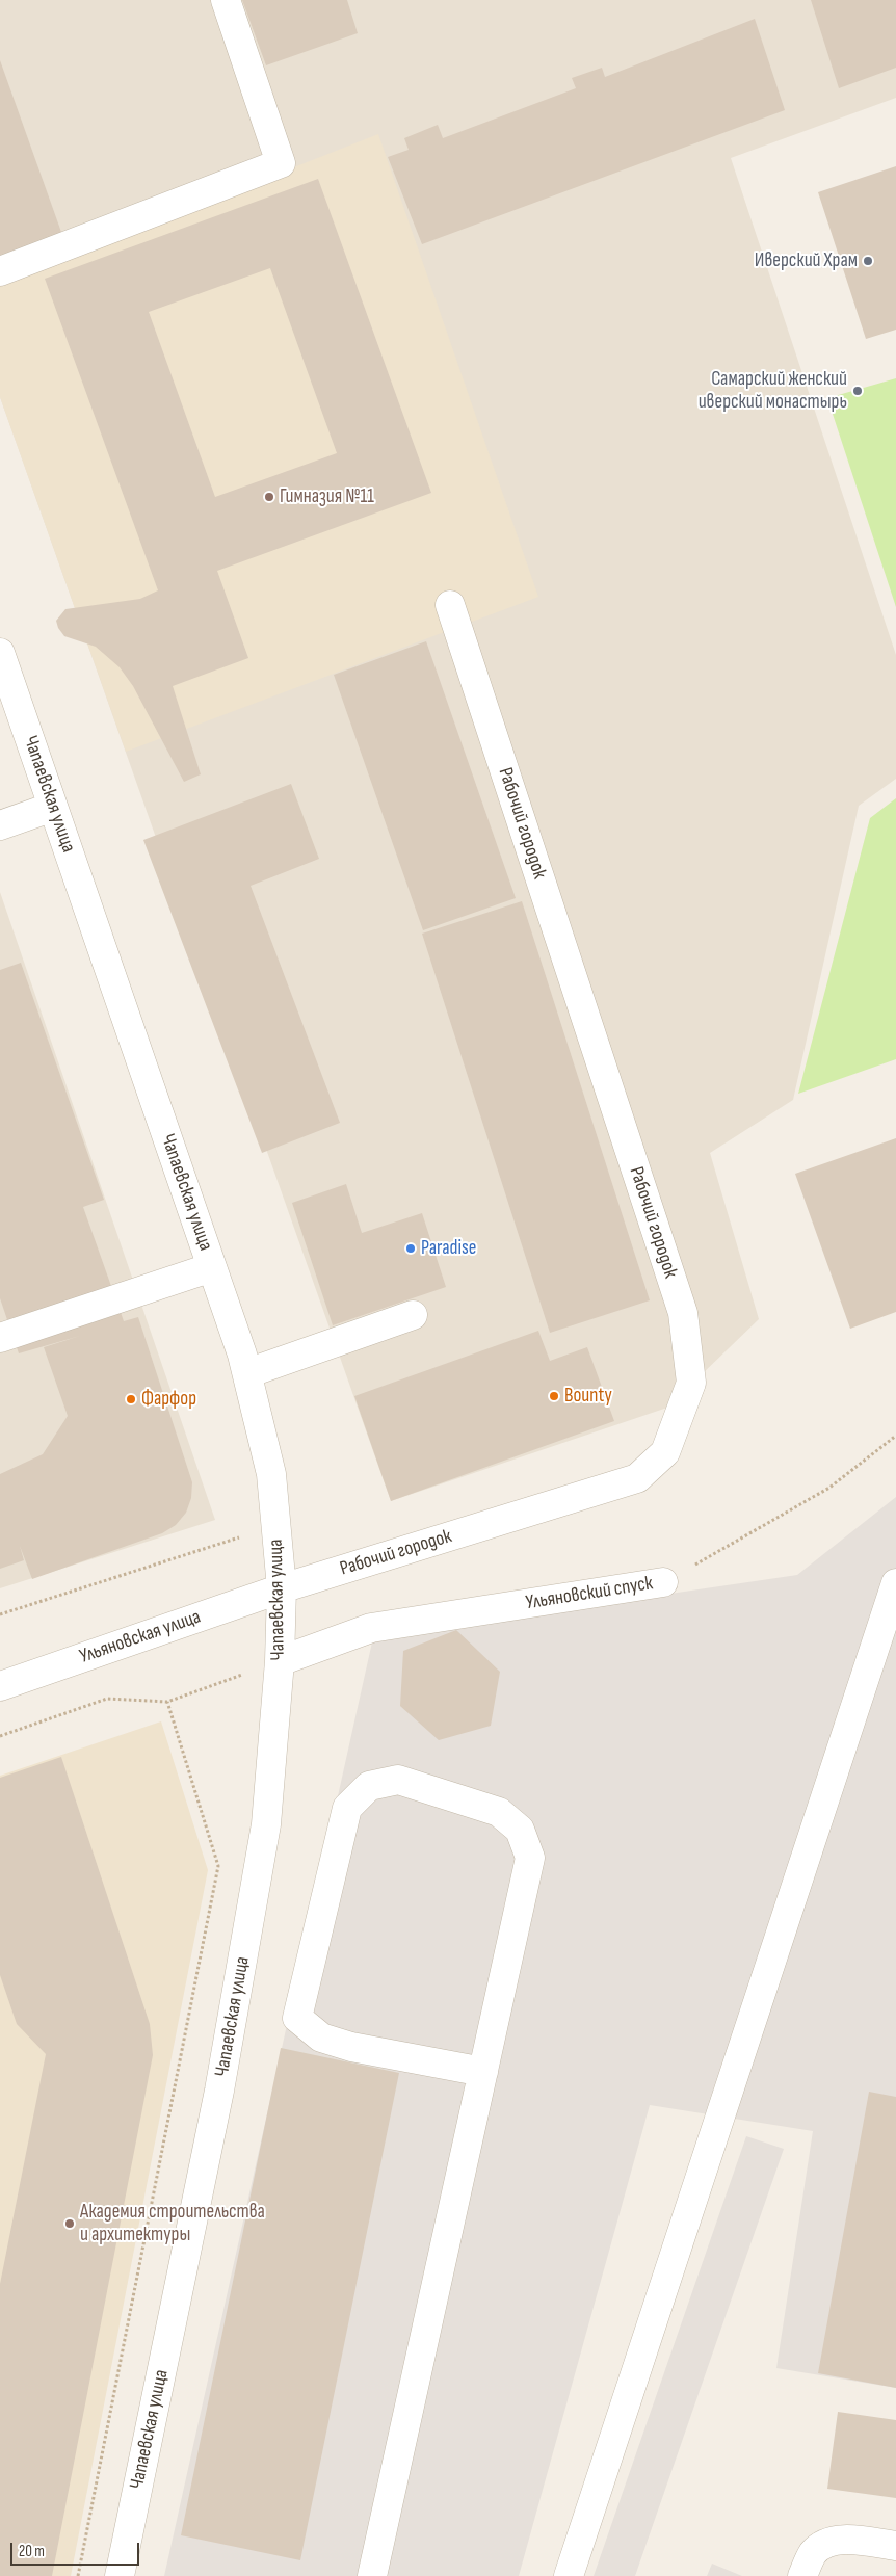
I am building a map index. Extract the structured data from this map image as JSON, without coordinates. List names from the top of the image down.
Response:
{
  "streets": {
    "street": [
      "Чапаевская улица",
      "Рабочий городок",
      "Ульяновский спуск",
      "Ульяновская улица"
    ]
  },
  "crossings": [
    ["Чапаевская улица", "Рабочий городок"],
    ["Чапаевская улица", "Ульяновский спуск"],
    ["Чапаевская улица", "Ульяновская улица"],
    ["Рабочий городок", "Ульяновская улица"]
  ],
  "places": [
    "Иверский Храм",
    "Самарский женский иверский монастырь",
    "Гимназия №11",
    "Paradise",
    "Bounty",
    "Фарфор",
    "Академия строительства и архитектуры"
  ],
  "scale_bar": "20 m"
}
